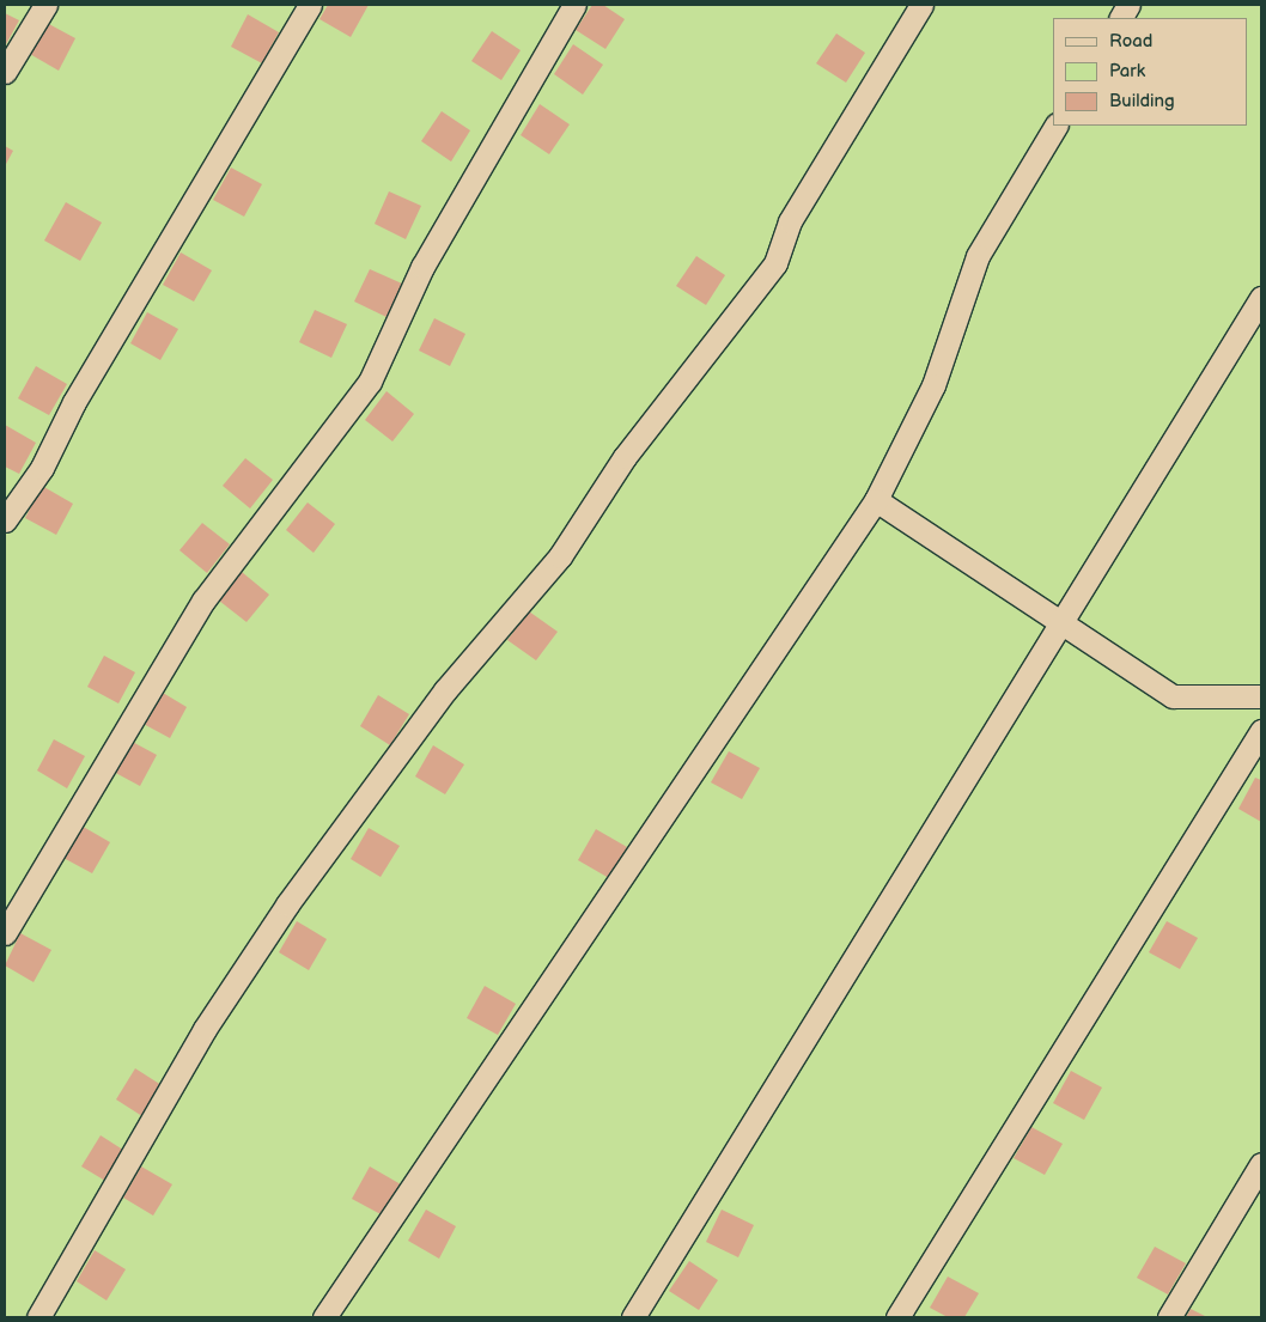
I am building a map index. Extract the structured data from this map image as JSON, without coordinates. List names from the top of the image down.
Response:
{
  "legend": ["Road", "Park", "Building"]
}
